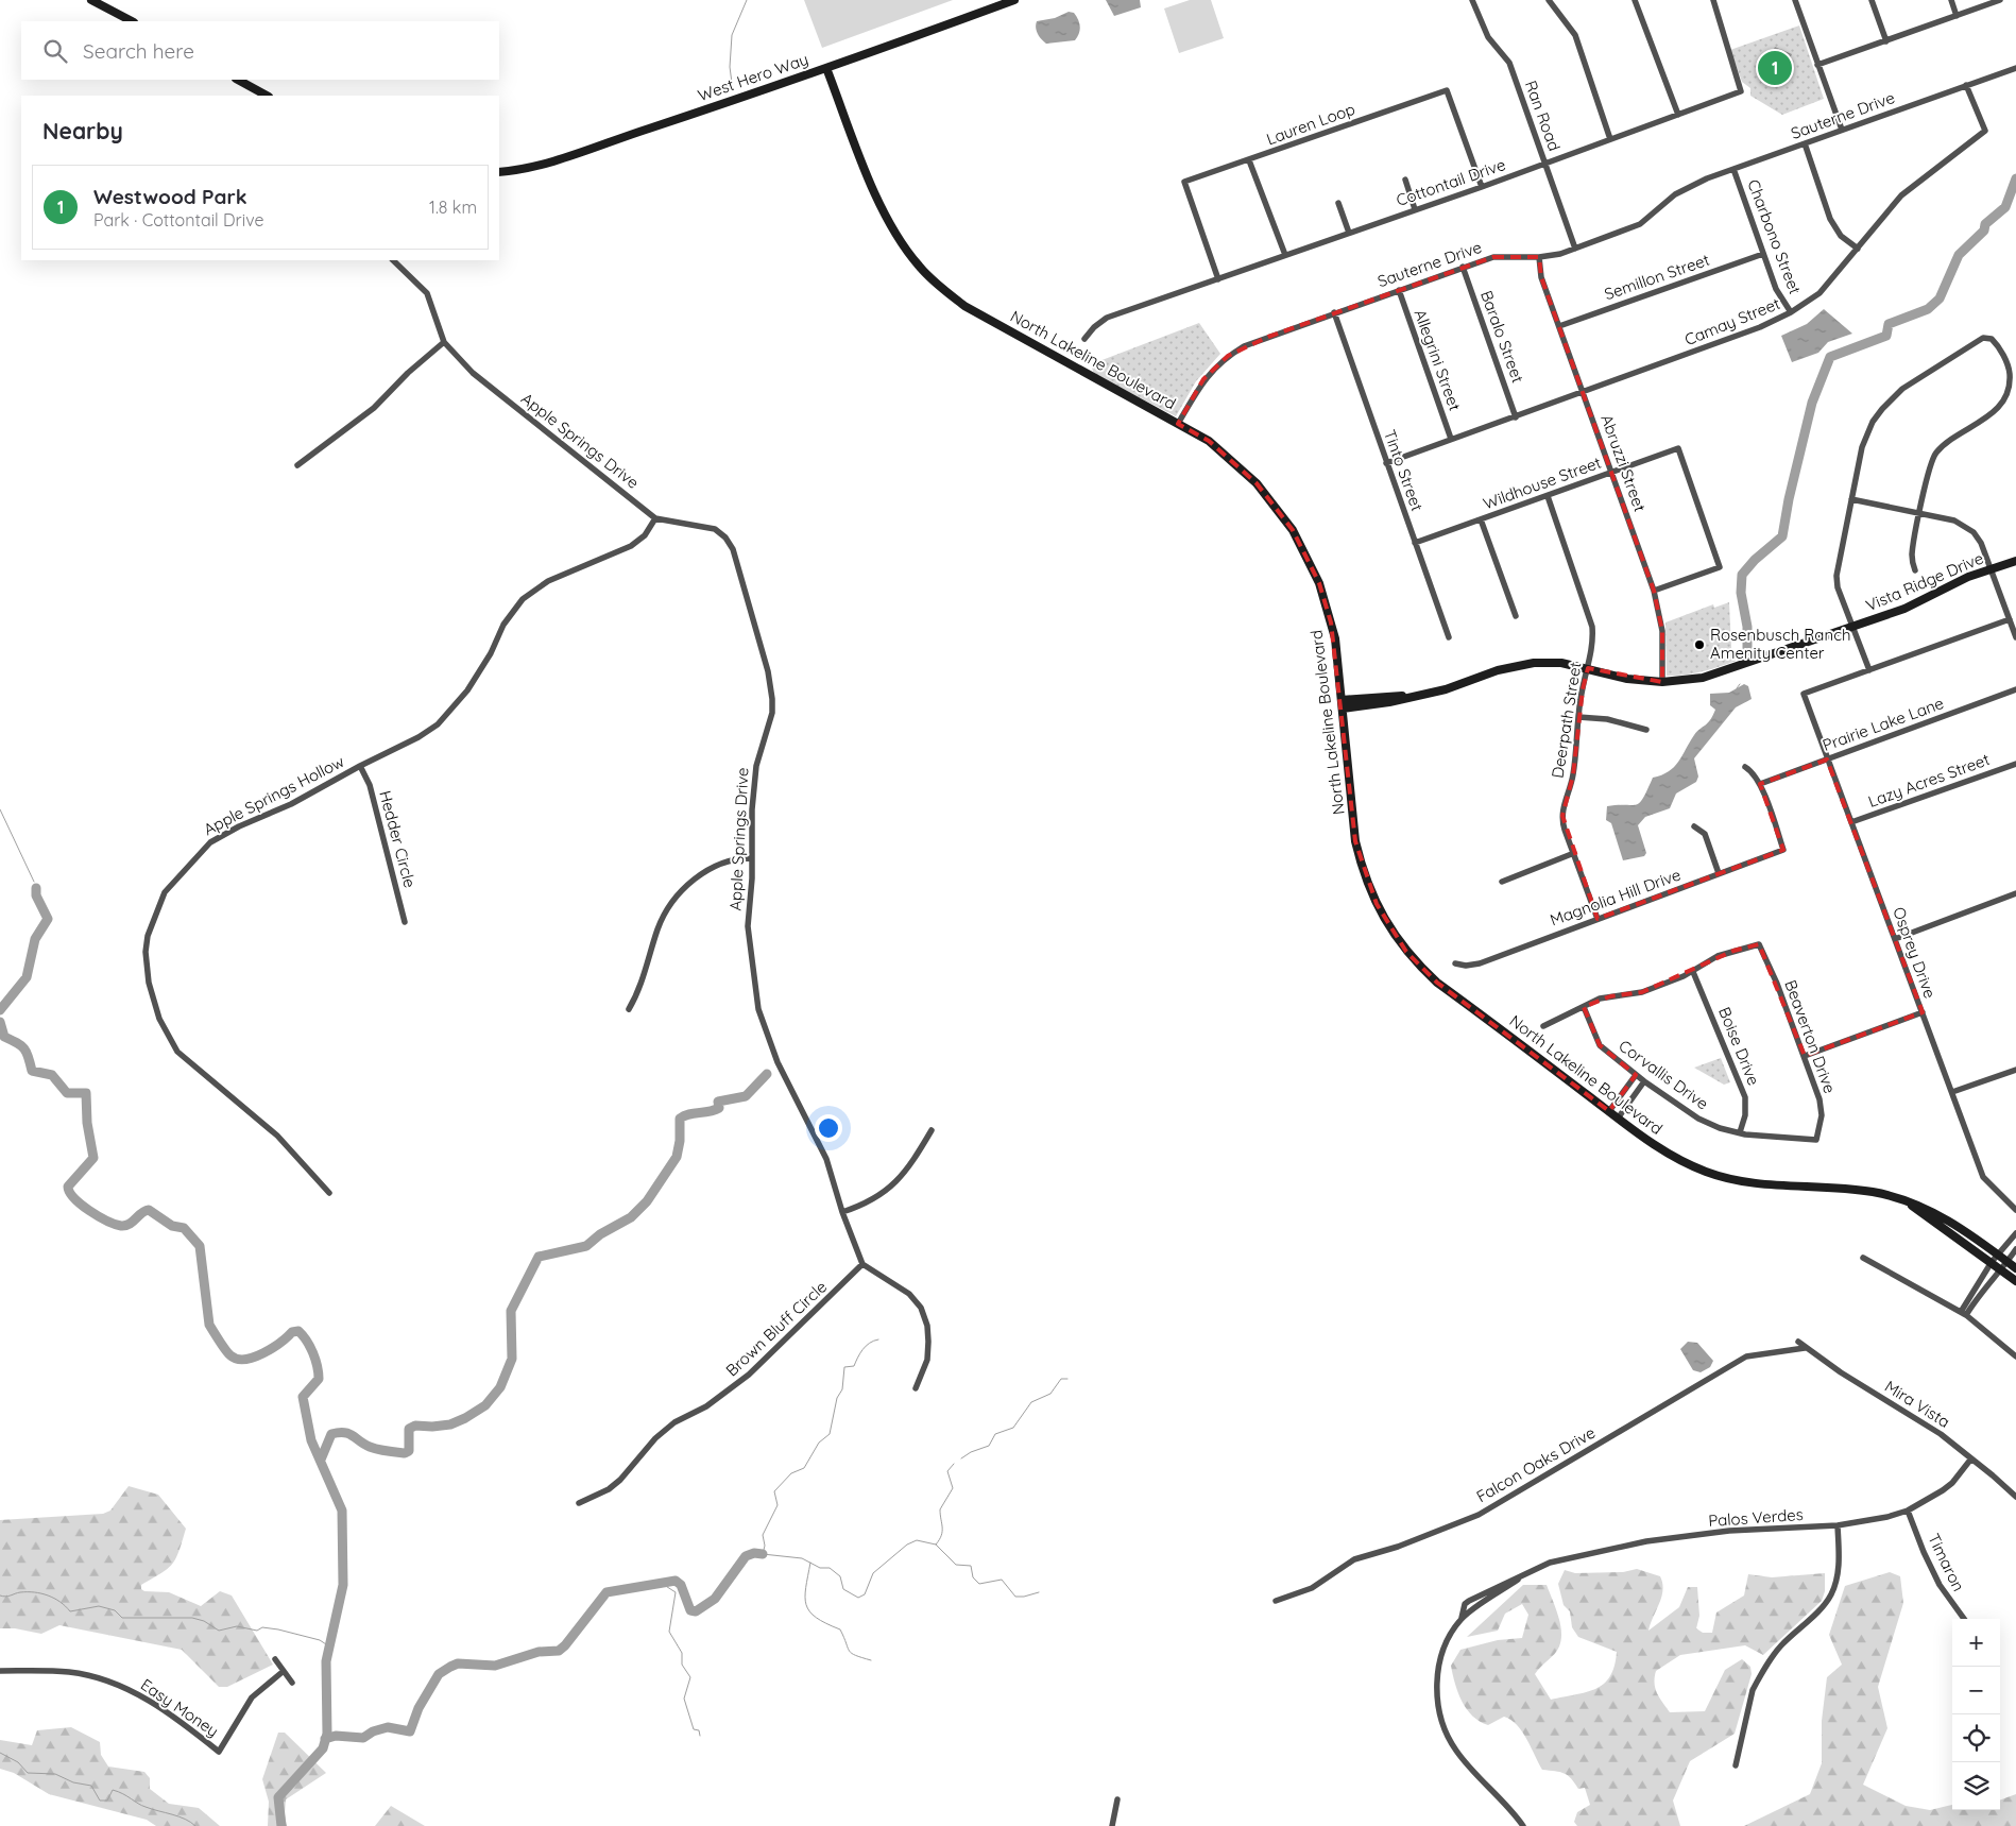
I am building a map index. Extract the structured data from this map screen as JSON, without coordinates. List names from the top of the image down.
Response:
{
  "streets": {
    "street": [
      "West Hero Way",
      "Ran Road",
      "Sauterne Drive",
      "Lauren Loop",
      "Cottontail Drive",
      "Charbono Street",
      "Semillon Street",
      "Camay Street",
      "Baralo Street",
      "North Lakeline Boulevard",
      "Allegrini Street",
      "Apple Springs Drive",
      "Abruzzi Street",
      "Tinto Street",
      "Wildhouse Street",
      "Vista Ridge Drive",
      "Deerpath Street",
      "Prairie Lake Lane",
      "Lazy Acres Street",
      "Apple Springs Hollow",
      "Hedder Circle",
      "Magnolia Hill Drive",
      "Osprey Drive",
      "Beaverton Drive",
      "Boise Drive",
      "Corvallis Drive",
      "Brown Bluff Circle",
      "Mira Vista",
      "Falcon Oaks Drive",
      "Palos Verdes",
      "Timaron",
      "Easy Money"
    ]
  },
  "crossings": [
    ["West Hero Way", "North Lakeline Boulevard"],
    ["Ran Road", "Sauterne Drive"],
    ["Ran Road", "Cottontail Drive"],
    ["Sauterne Drive", "Charbono Street"],
    ["Sauterne Drive", "Camay Street"],
    ["Sauterne Drive", "Baralo Street"],
    ["Sauterne Drive", "North Lakeline Boulevard"],
    ["Sauterne Drive", "Allegrini Street"],
    ["Sauterne Drive", "Abruzzi Street"],
    ["Sauterne Drive", "Tinto Street"],
    ["Lauren Loop", "Cottontail Drive"],
    ["Charbono Street", "Semillon Street"],
    ["Charbono Street", "Camay Street"],
    ["Semillon Street", "Abruzzi Street"],
    ["Camay Street", "Baralo Street"],
    ["Camay Street", "Allegrini Street"],
    ["Camay Street", "Abruzzi Street"],
    ["Camay Street", "Tinto Street"],
    ["North Lakeline Boulevard", "Vista Ridge Drive"],
    ["Apple Springs Drive", "Apple Springs Hollow"],
    ["Apple Springs Drive", "Brown Bluff Circle"],
    ["Abruzzi Street", "Wildhouse Street"],
    ["Abruzzi Street", "Vista Ridge Drive"],
    ["Tinto Street", "Wildhouse Street"],
    ["Wildhouse Street", "Deerpath Street"],
    ["Vista Ridge Drive", "Deerpath Street"],
    ["Deerpath Street", "Magnolia Hill Drive"],
    ["Prairie Lake Lane", "Magnolia Hill Drive"],
    ["Prairie Lake Lane", "Osprey Drive"],
    ["Lazy Acres Street", "Osprey Drive"],
    ["Apple Springs Hollow", "Hedder Circle"],
    ["Beaverton Drive", "Boise Drive"],
    ["Beaverton Drive", "Corvallis Drive"],
    ["Boise Drive", "Corvallis Drive"],
    ["Mira Vista", "Falcon Oaks Drive"],
    ["Mira Vista", "Palos Verdes"],
    ["Palos Verdes", "Timaron"]
  ],
  "places": ["Rosenbusch Ranch Amenity Center"],
  "page": {
    "search": "Search here",
    "pins": "1",
    "heading": "Nearby",
    "list": [
      {
        "mark": "1",
        "name": "Westwood Park",
        "note": "Park · Cottontail Drive",
        "value": "1.8 km"
      }
    ],
    "map_buttons": ["+", "−"]
  }
}
